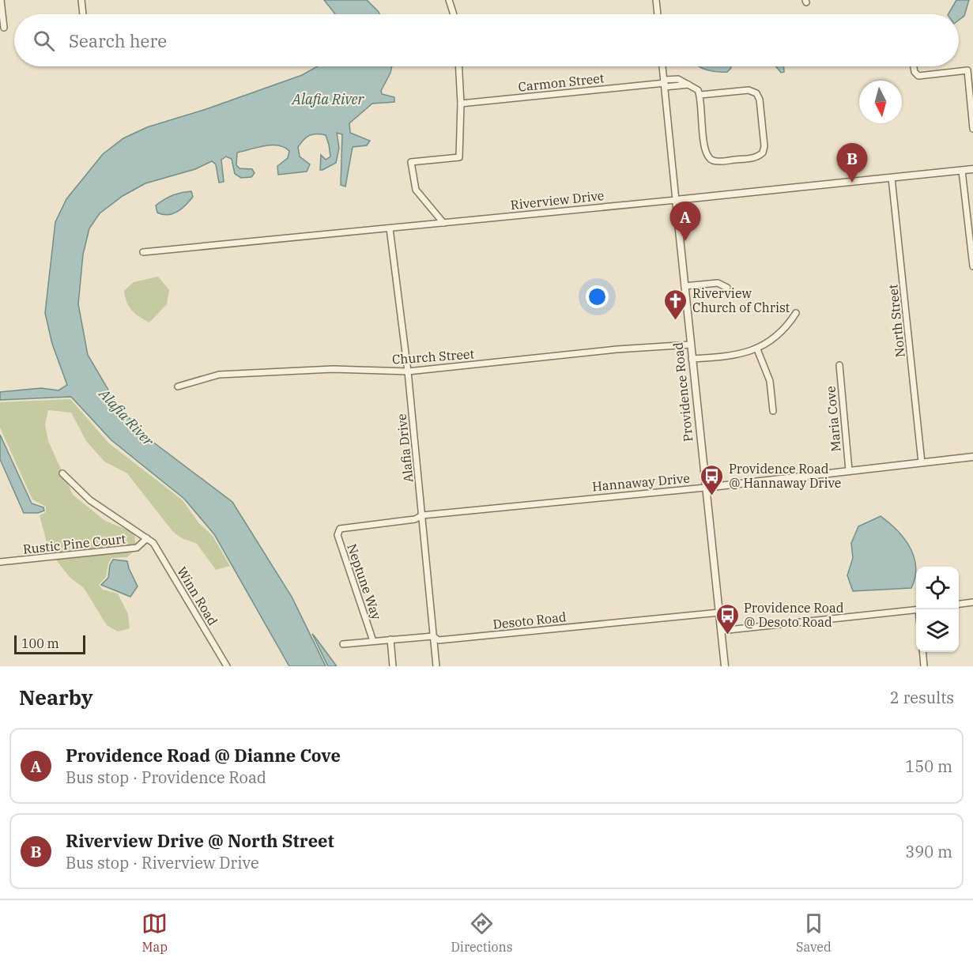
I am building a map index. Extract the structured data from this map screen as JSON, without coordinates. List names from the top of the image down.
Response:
{
  "streets": {
    "street": [
      "Carmon Street",
      "Riverview Drive",
      "North Street",
      "Church Street",
      "Providence Road",
      "Maria Cove",
      "Alafia Drive",
      "Hannaway Drive",
      "Rustic Pine Court",
      "Neptune Way",
      "Winn Road",
      "Desoto Road"
    ]
  },
  "crossings": [
    ["Carmon Street", "Providence Road"],
    ["Riverview Drive", "North Street"],
    ["Riverview Drive", "Providence Road"],
    ["Riverview Drive", "Alafia Drive"],
    ["North Street", "Hannaway Drive"],
    ["Church Street", "Providence Road"],
    ["Church Street", "Alafia Drive"],
    ["Providence Road", "Hannaway Drive"],
    ["Providence Road", "Desoto Road"],
    ["Maria Cove", "Hannaway Drive"],
    ["Alafia Drive", "Hannaway Drive"],
    ["Alafia Drive", "Desoto Road"],
    ["Hannaway Drive", "Neptune Way"],
    ["Rustic Pine Court", "Winn Road"],
    ["Neptune Way", "Desoto Road"]
  ],
  "water": ["Alafia River"],
  "places": {
    "church": ["Riverview Church of Christ"],
    "bus stop": ["Providence Road @ Hannaway Drive", "Providence Road @ Desoto Road"]
  },
  "scale_bar": "100 m",
  "north": "bottom",
  "page": {
    "search": "Search here",
    "pins": ["B", "A"],
    "scale": "100 m",
    "heading": ["Nearby", "2 results"],
    "list": [
      {
        "mark": "A",
        "name": "Providence Road @ Dianne Cove",
        "note": "Bus stop · Providence Road",
        "value": "150 m"
      },
      {
        "mark": "B",
        "name": "Riverview Drive @ North Street",
        "note": "Bus stop · Riverview Drive",
        "value": "390 m"
      }
    ],
    "nav": ["Map", "Directions", "Saved"]
  }
}
